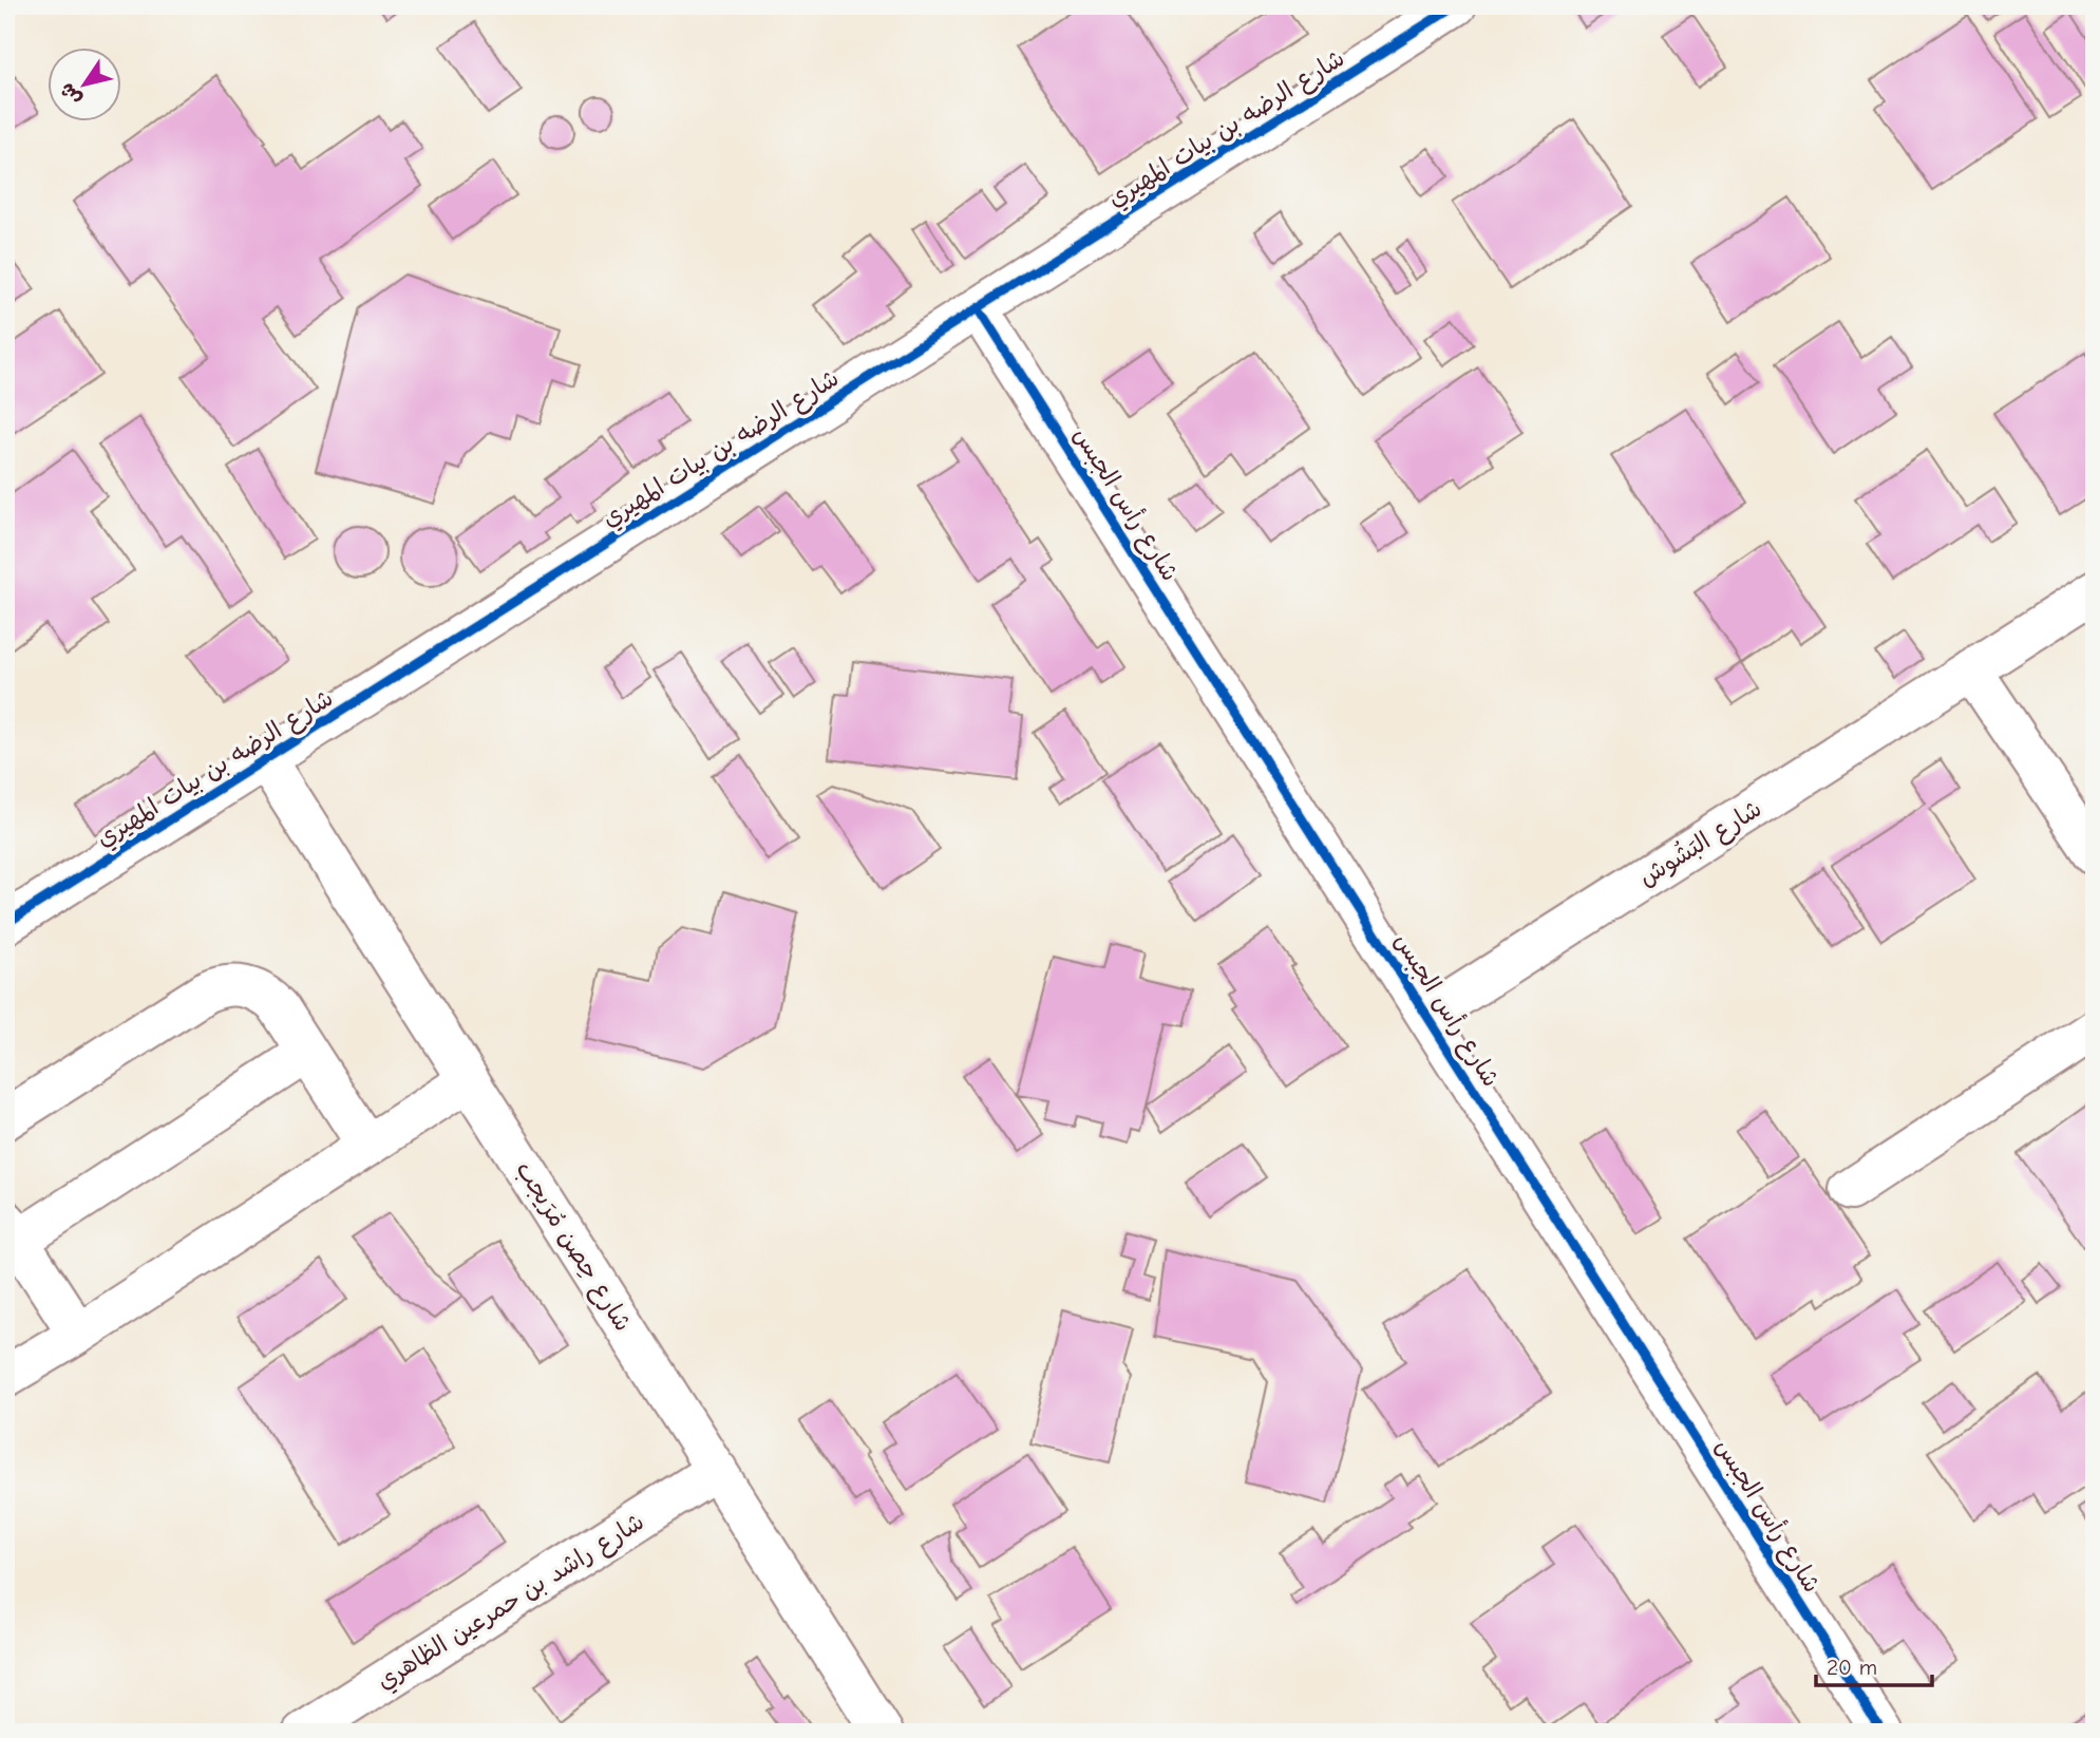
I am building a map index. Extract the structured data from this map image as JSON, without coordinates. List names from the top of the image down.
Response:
{
  "streets": {
    "street": [
      "شارع الرضه بن بيات المهيري",
      "شارع رأس الجبس",
      "شارع البَشُوش",
      "شارع حِصن مُرَيجب",
      "شارع راشد بن حمرعين الظاهري"
    ]
  },
  "crossings": [
    ["شارع الرضه بن بيات المهيري", "شارع رأس الجبس"],
    ["شارع الرضه بن بيات المهيري", "شارع حِصن مُرَيجب"],
    ["شارع رأس الجبس", "شارع البَشُوش"],
    ["شارع حِصن مُرَيجب", "شارع راشد بن حمرعين الظاهري"]
  ],
  "scale_bar": "20 m",
  "north": "bottom left"
}
